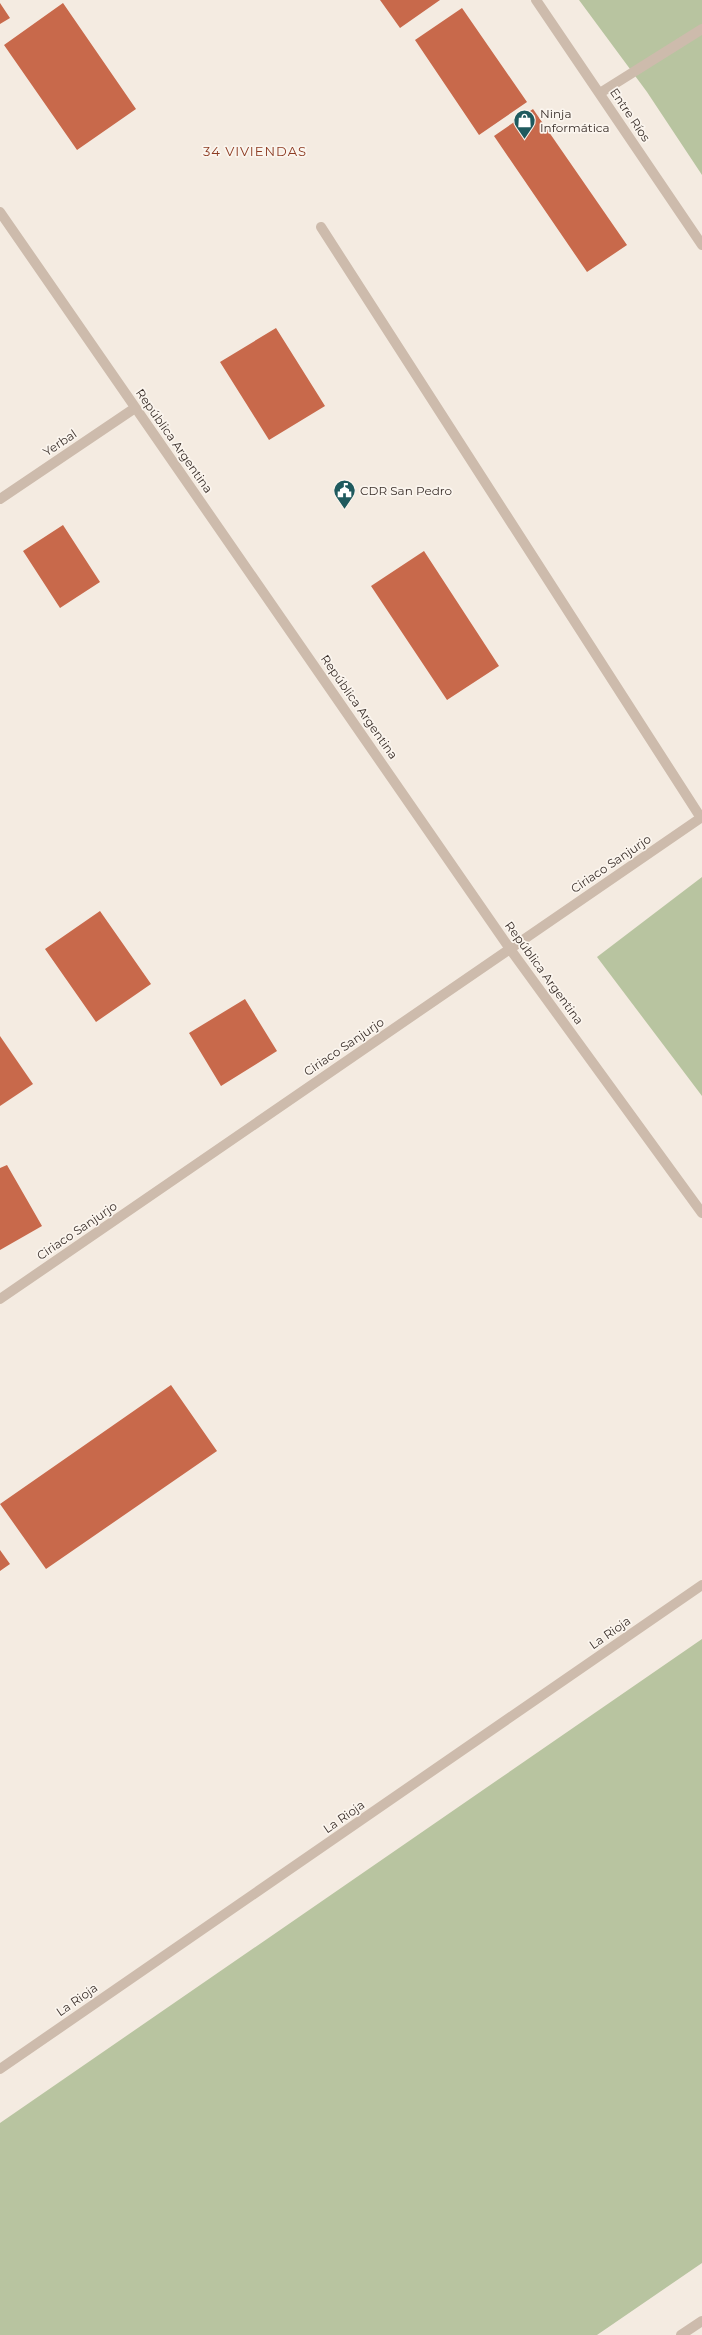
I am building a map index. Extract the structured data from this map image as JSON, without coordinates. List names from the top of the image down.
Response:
{
  "streets": {
    "street": [
      "Entre Ríos",
      "República Argentina",
      "Yerbal",
      "Ciriaco Sanjurjo",
      "La Rioja"
    ]
  },
  "crossings": [
    ["República Argentina", "Yerbal"],
    ["República Argentina", "Ciriaco Sanjurjo"]
  ],
  "districts": ["34 VIVIENDAS"],
  "places": {
    "shop": ["Ninja Informática"],
    "public building": ["CDR San Pedro"]
  }
}
